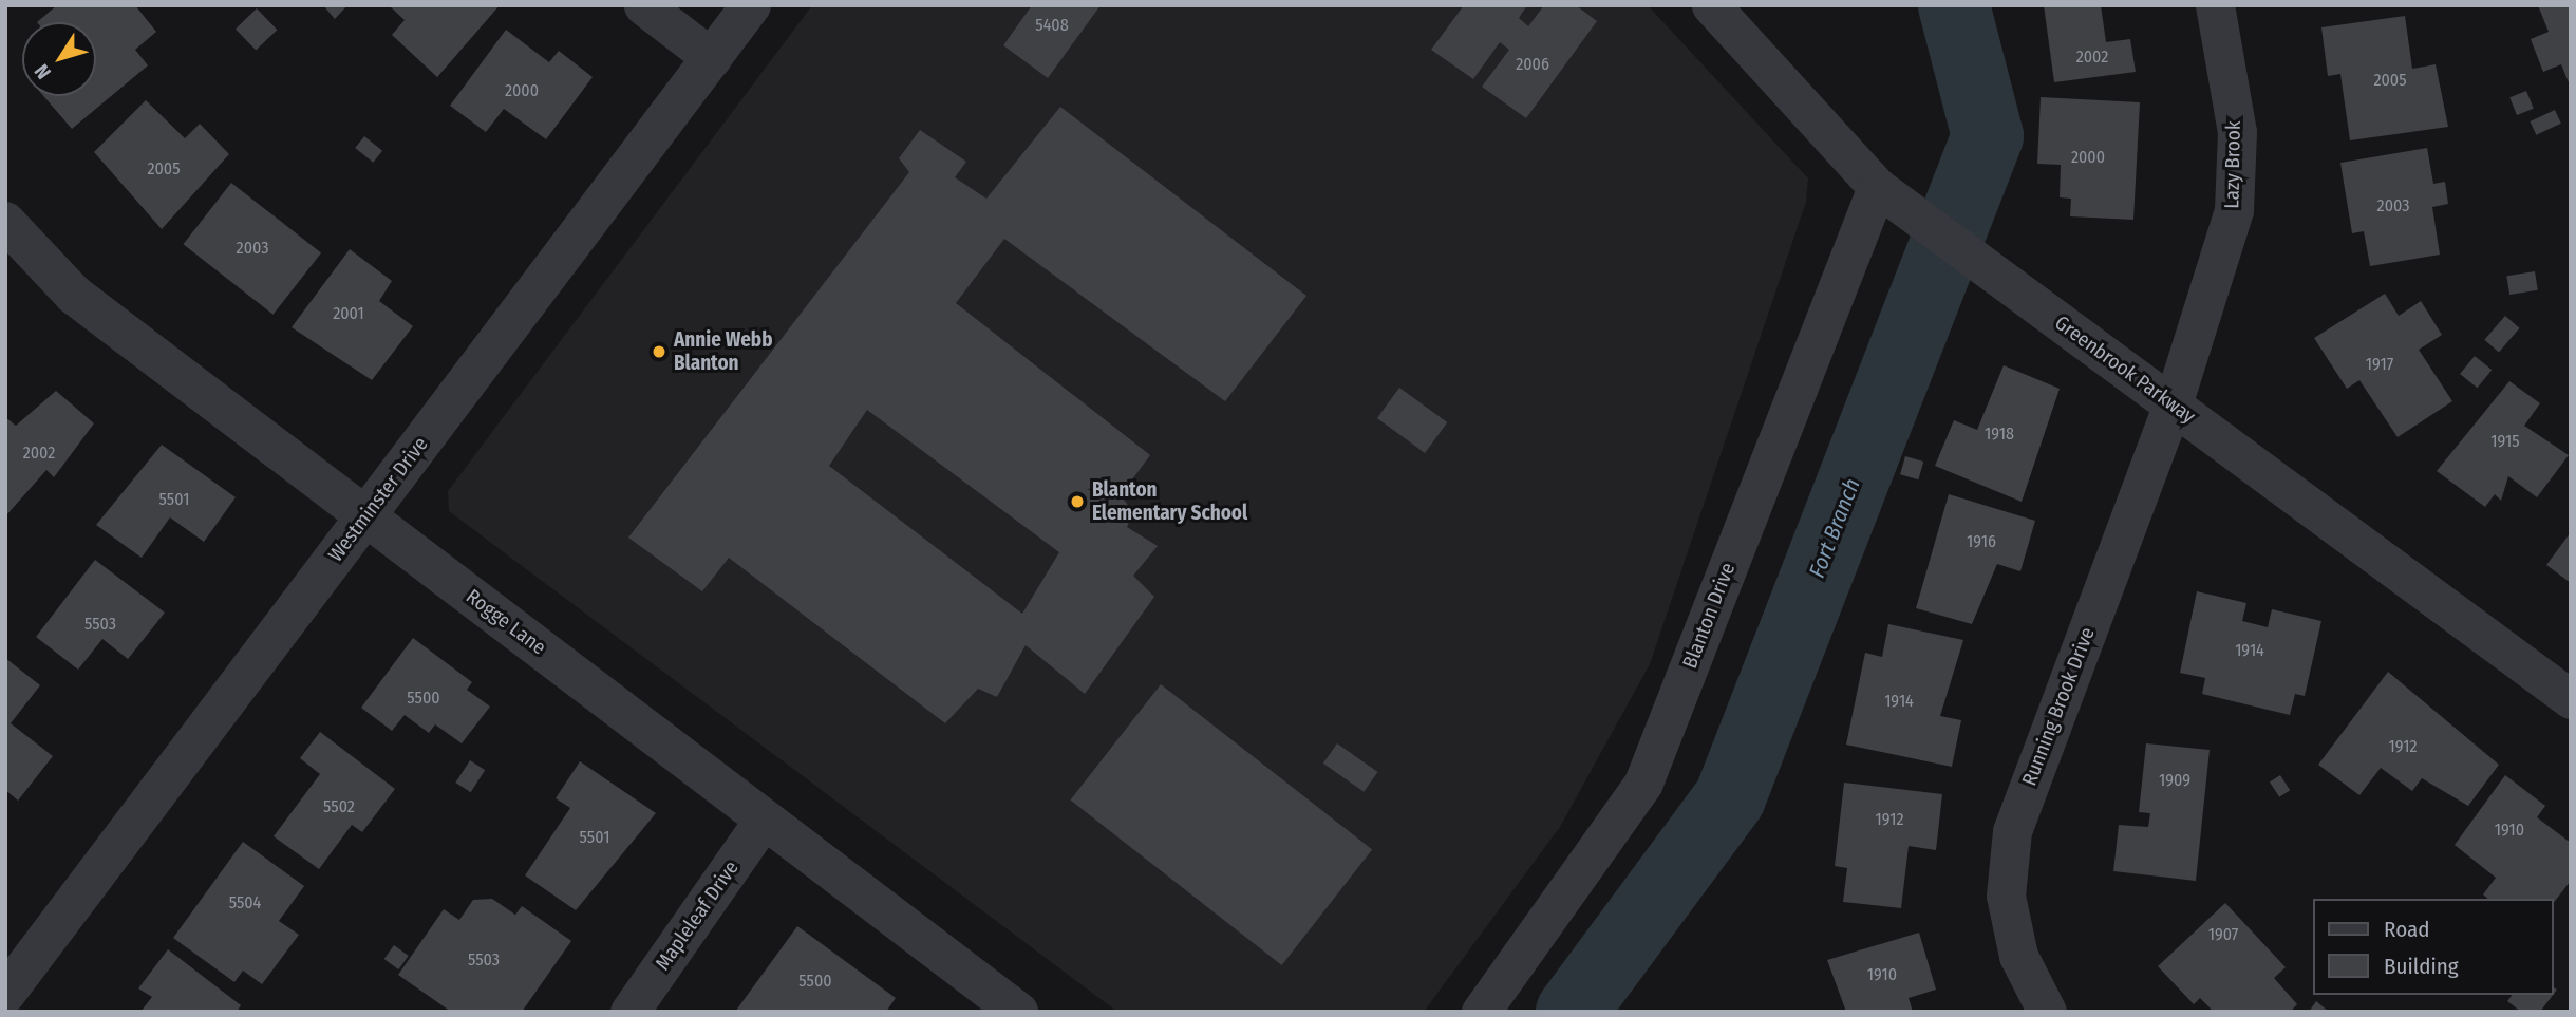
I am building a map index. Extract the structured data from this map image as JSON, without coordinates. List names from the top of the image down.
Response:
{
  "streets": {
    "street": [
      "Lazy Brook",
      "Greenbrook Parkway",
      "Westminster Drive",
      "Blanton Drive",
      "Rogge Lane",
      "Running Brook Drive",
      "Mapleleaf Drive"
    ]
  },
  "crossings": [
    ["Lazy Brook", "Greenbrook Parkway"],
    ["Lazy Brook", "Running Brook Drive"],
    ["Greenbrook Parkway", "Blanton Drive"],
    ["Greenbrook Parkway", "Running Brook Drive"],
    ["Westminster Drive", "Rogge Lane"],
    ["Rogge Lane", "Mapleleaf Drive"]
  ],
  "water": ["Fort Branch"],
  "places": ["Annie Webb Blanton", "Blanton Elementary School"],
  "house_numbers": [
    "5408",
    "2002",
    "2006",
    "2005",
    "2000",
    "2000",
    "2005",
    "2003",
    "2003",
    "2001",
    "1917",
    "1918",
    "1915",
    "2002",
    "5501",
    "1916",
    "5503",
    "1914",
    "5500",
    "1914",
    "1912",
    "1909",
    "5502",
    "1912",
    "1910",
    "5501",
    "5504",
    "1907",
    "5503",
    "1910",
    "5500"
  ],
  "legend": ["Road", "Building"],
  "north": "bottom left"
}
